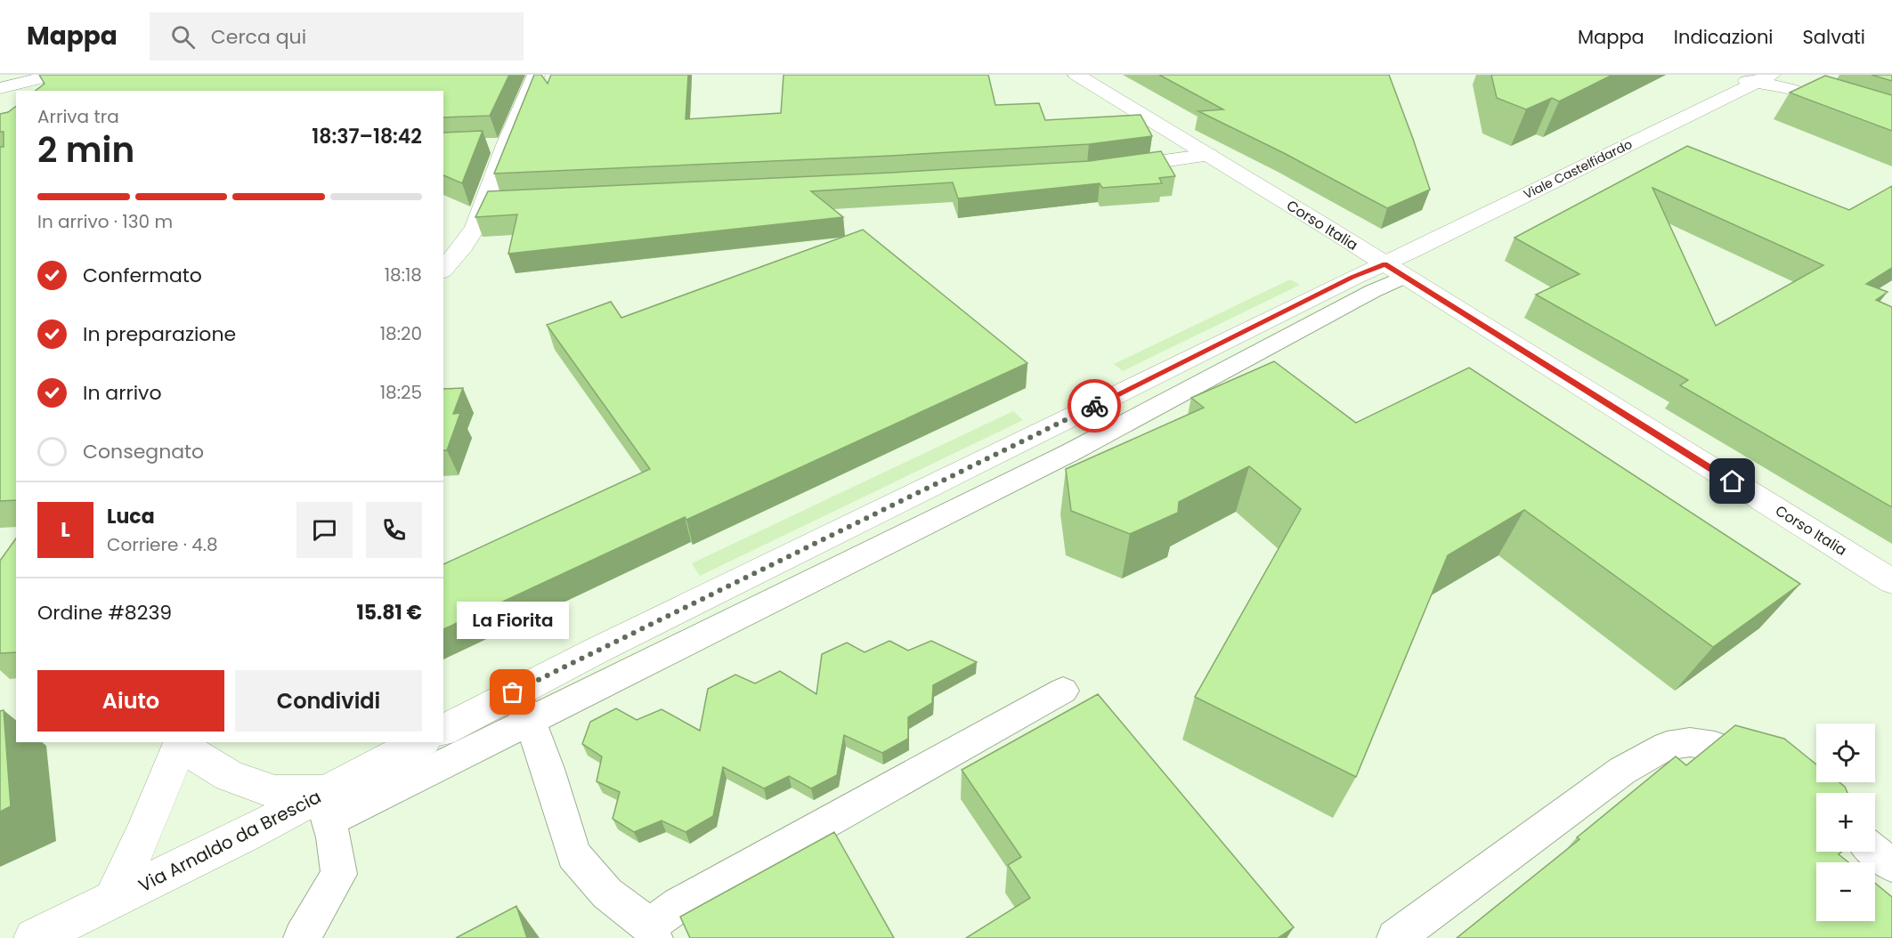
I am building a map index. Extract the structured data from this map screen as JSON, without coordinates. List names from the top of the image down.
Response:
{
  "streets": {
    "street": ["Viale Castelfidardo", "Corso Italia", "Via Arnaldo da Brescia"]
  },
  "crossings": [
    ["Viale Castelfidardo", "Corso Italia"]
  ],
  "places": ["La Fiorita"],
  "page": {
    "header": "Mappa",
    "search": "Cerca qui",
    "nav": ["Mappa", "Indicazioni", "Salvati"],
    "heading": ["2 min", "Arriva tra", "18:37–18:42"],
    "panel": [
      "Luca",
      "Corriere · 4.8",
      "Ordine #8239",
      "15.81 €"
    ],
    "bar": "In arrivo · 130 m",
    "list": [
      ["Confermato", "18:18"],
      ["In preparazione", "18:20"],
      ["In arrivo", "18:25"],
      "Consegnato"
    ],
    "round": "L",
    "bubble": "La Fiorita",
    "buttons": ["Aiuto", "Condividi"],
    "map_buttons": ["+", "−"]
  }
}
